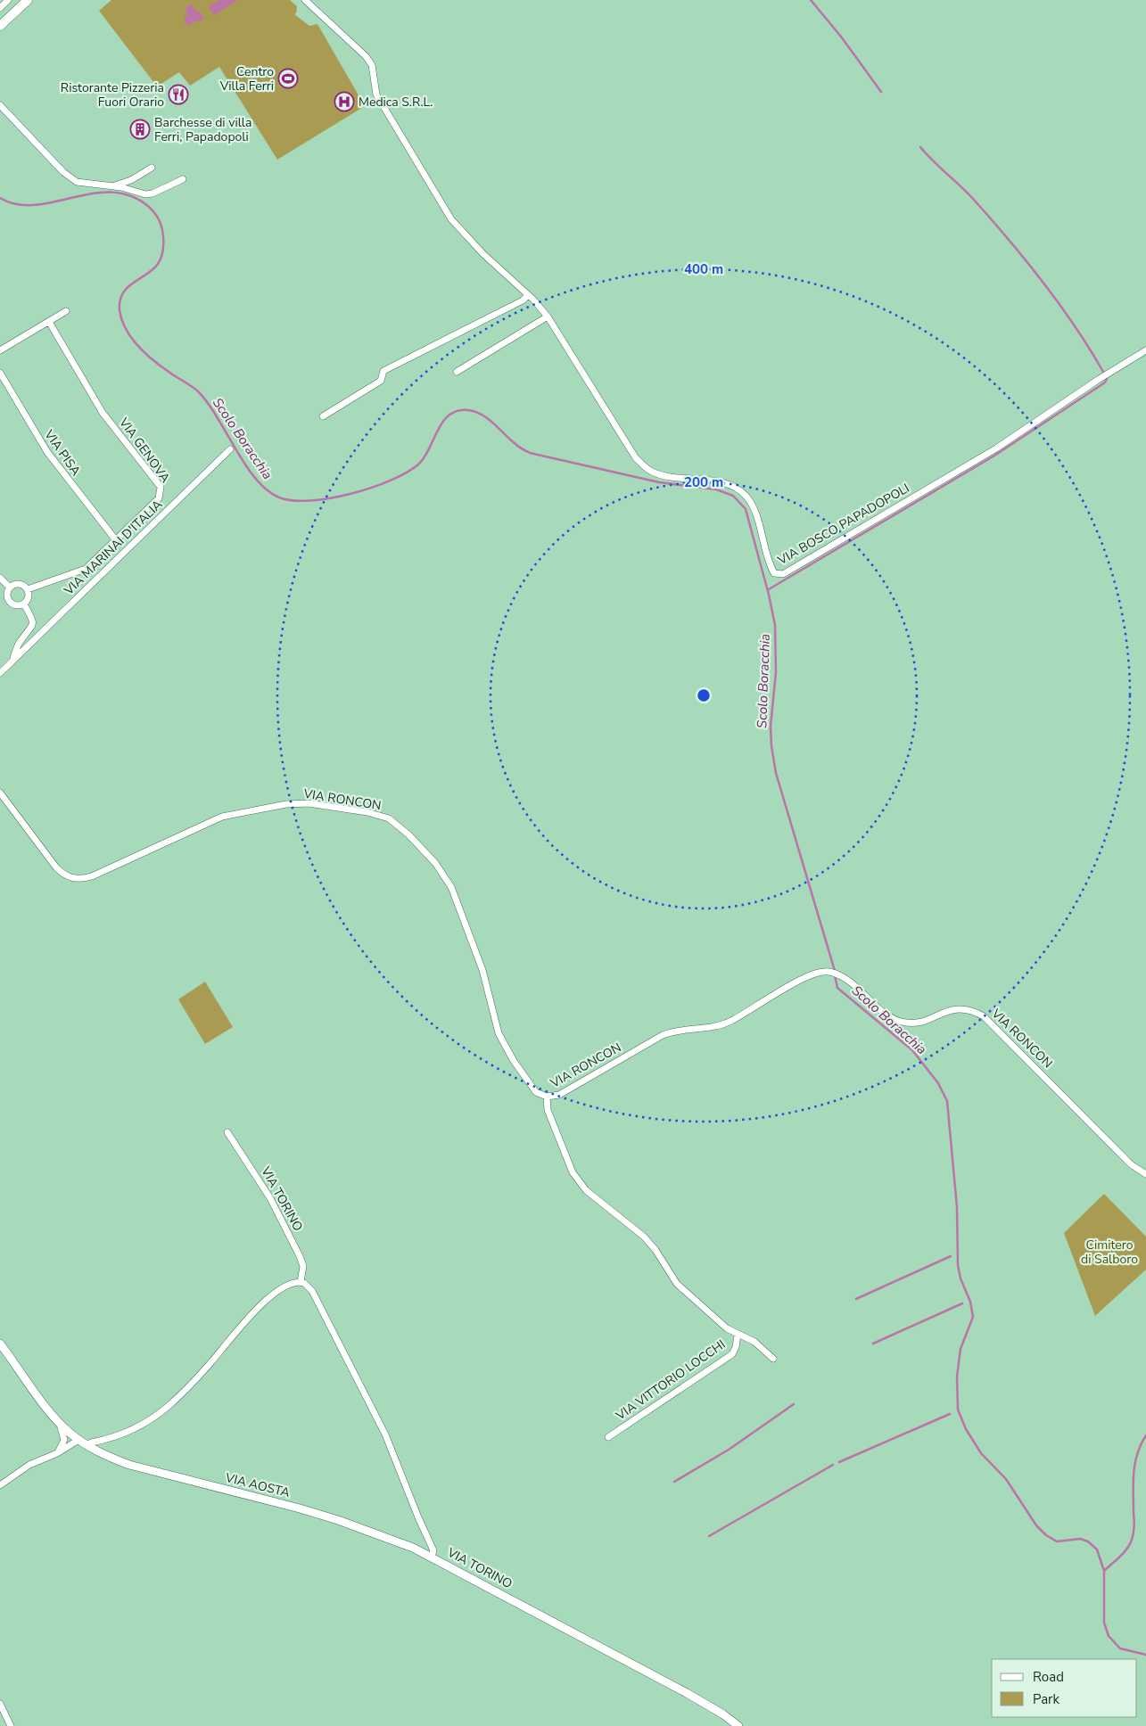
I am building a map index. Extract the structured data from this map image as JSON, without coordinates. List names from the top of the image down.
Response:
{
  "streets": {
    "street": [
      "VIA GENOVA",
      "VIA PISA",
      "VIA BOSCO PAPADOPOLI",
      "VIA MARINAI D'ITALIA",
      "VIA RONCON",
      "VIA TORINO",
      "VIA VITTORIO LOCCHI",
      "VIA AOSTA"
    ]
  },
  "crossings": [
    ["VIA GENOVA", "VIA PISA"],
    ["VIA GENOVA", "VIA MARINAI D'ITALIA"],
    ["VIA RONCON", "VIA VITTORIO LOCCHI"],
    ["VIA TORINO", "VIA AOSTA"]
  ],
  "water": ["Scolo Boracchia"],
  "parks": ["Cimitero di Salboro"],
  "places": {
    "sports": ["Centro Villa Ferri"],
    "restaurant": ["Ristorante Pizzeria Fuori Orario"],
    "hospital": ["Medica S.R.L."],
    "building": ["Barchesse di villa Ferri, Papadopoli"]
  },
  "legend": ["Road", "Park"],
  "rings": ["400 m", "200 m"]
}
